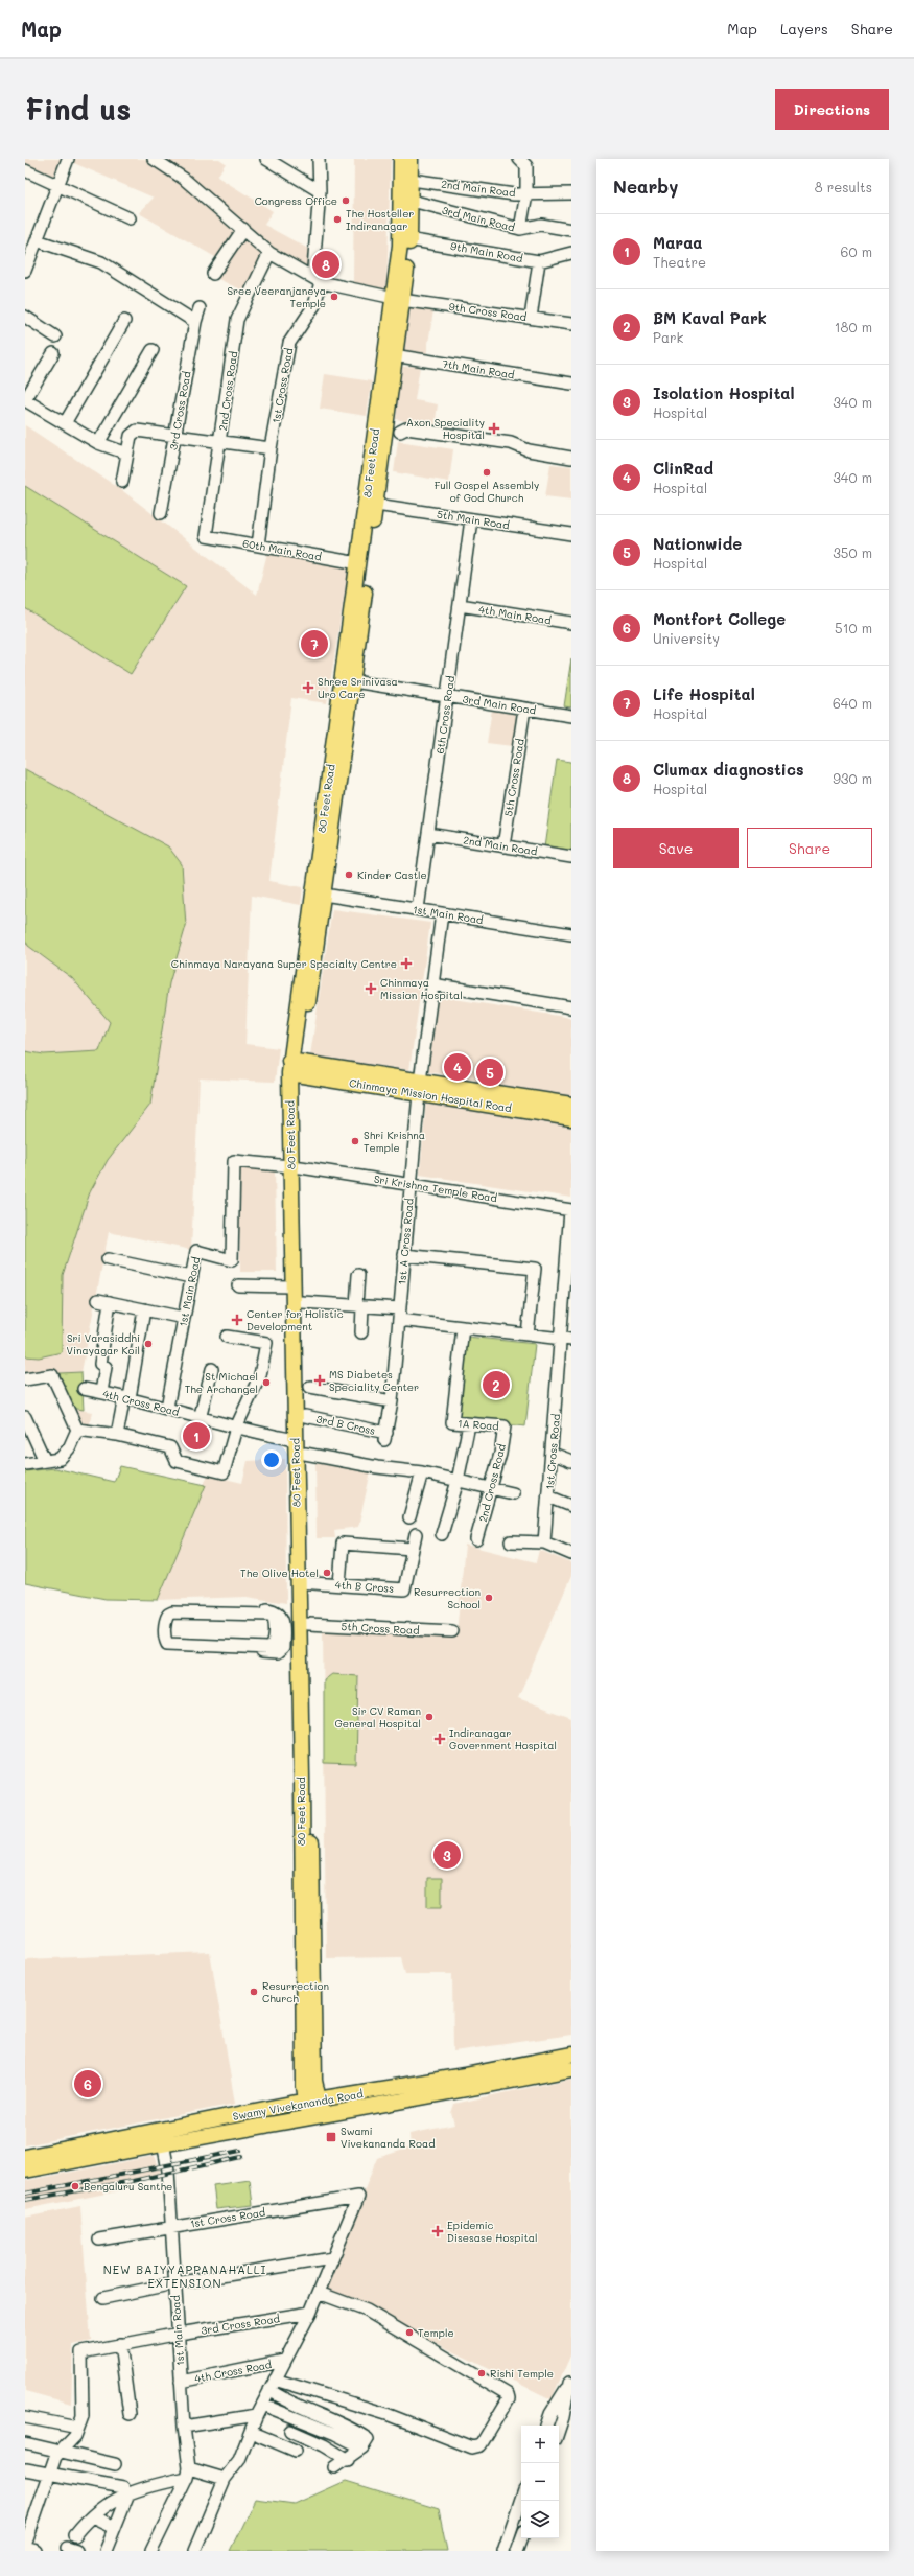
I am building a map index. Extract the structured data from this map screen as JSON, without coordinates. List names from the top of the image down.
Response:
{
  "streets": {
    "main road": ["80 Feet Road", "Chinmaya Mission Hospital Road", "Swamy Vivekananda Road"],
    "street": [
      "2nd Main Road",
      "3rd Main Road",
      "9th Main Road",
      "9th Cross Road",
      "7th Main Road",
      "1st Cross Road",
      "2nd Cross Road",
      "3rd Cross Road",
      "5th Main Road",
      "60th Main Road",
      "4th Main Road",
      "6th Cross Road",
      "5th Cross Road",
      "1st Main Road",
      "Sri Krishna Temple Road",
      "1st A Cross Road",
      "4th Cross Road",
      "3rd B Cross",
      "1A Road",
      "4th B Cross"
    ]
  },
  "crossings": [
    ["2nd Main Road", "80 Feet Road"],
    ["2nd Main Road", "6th Cross Road"],
    ["2nd Main Road", "5th Cross Road"],
    ["3rd Main Road", "80 Feet Road"],
    ["3rd Main Road", "6th Cross Road"],
    ["3rd Main Road", "5th Cross Road"],
    ["9th Main Road", "80 Feet Road"],
    ["9th Cross Road", "1st Cross Road"],
    ["9th Cross Road", "2nd Cross Road"],
    ["9th Cross Road", "80 Feet Road"],
    ["7th Main Road", "80 Feet Road"],
    ["1st Cross Road", "60th Main Road"],
    ["1st Cross Road", "1st Main Road"],
    ["1st Cross Road", "Sri Krishna Temple Road"],
    ["2nd Cross Road", "60th Main Road"],
    ["2nd Cross Road", "1A Road"],
    ["3rd Cross Road", "1st Main Road"],
    ["80 Feet Road", "5th Main Road"],
    ["80 Feet Road", "60th Main Road"],
    ["80 Feet Road", "5th Cross Road"],
    ["80 Feet Road", "1st Main Road"],
    ["80 Feet Road", "Chinmaya Mission Hospital Road"],
    ["80 Feet Road", "Sri Krishna Temple Road"],
    ["80 Feet Road", "4th Cross Road"],
    ["80 Feet Road", "3rd B Cross"],
    ["80 Feet Road", "4th B Cross"],
    ["80 Feet Road", "Swamy Vivekananda Road"],
    ["5th Main Road", "6th Cross Road"],
    ["4th Main Road", "6th Cross Road"],
    ["6th Cross Road", "1st Main Road"],
    ["1st Main Road", "Sri Krishna Temple Road"],
    ["1st Main Road", "4th Cross Road"],
    ["1st Main Road", "Swamy Vivekananda Road"],
    ["Chinmaya Mission Hospital Road", "1st A Cross Road"],
    ["Sri Krishna Temple Road", "1st A Cross Road"],
    ["1st A Cross Road", "3rd B Cross"]
  ],
  "districts": ["NEW BAIYYAPPANAHALLI EXTENSION"],
  "places": {
    "other": [
      "Congress Office",
      "The Hosteller Indiranagar",
      "Sree Veeranjaneya Temple",
      "Full Gospel Assembly of God Church",
      "Kinder Castle",
      "Shri Krishna Temple",
      "Sri Varasiddhi Vinayagar Koil",
      "St Michael The Archangel",
      "The Olive Hotel",
      "Resurrection School",
      "Sir CV Raman General Hospital",
      "Resurrection Church",
      "Bengaluru Santhe",
      "Temple",
      "Rishi Temple"
    ],
    "health": [
      "Axon Speciality Hospital",
      "Shree Srinivasa Uro Care",
      "Chinmaya Narayana Super Specialty Centre",
      "Chinmaya Mission Hospital",
      "Center for Holistic Development",
      "MS Diabetes Speciality Center",
      "Indiranagar Government Hospital",
      "Epidemic Disesase Hospital"
    ],
    "transit": ["Swami Vivekananda Road"]
  },
  "page": {
    "header": "Map",
    "nav": ["Map", "Layers", "Share"],
    "buttons": [
      "Directions",
      ["Save", "Share"]
    ],
    "title": "Find us",
    "heading": ["Nearby", "8 results"],
    "list": [
      {
        "mark": "1",
        "name": "Maraa",
        "note": "Theatre",
        "value": "60 m"
      },
      {
        "mark": "2",
        "name": "BM Kaval Park",
        "note": "Park",
        "value": "180 m"
      },
      {
        "mark": "3",
        "name": "Isolation Hospital",
        "note": "Hospital",
        "value": "340 m"
      },
      {
        "mark": "4",
        "name": "ClinRad",
        "note": "Hospital",
        "value": "340 m"
      },
      {
        "mark": "5",
        "name": "Nationwide",
        "note": "Hospital",
        "value": "350 m"
      },
      {
        "mark": "6",
        "name": "Montfort College",
        "note": "University",
        "value": "510 m"
      },
      {
        "mark": "7",
        "name": "Life Hospital",
        "note": "Hospital",
        "value": "640 m"
      },
      {
        "mark": "8",
        "name": "Clumax diagnostics",
        "note": "Hospital",
        "value": "930 m"
      }
    ],
    "pins": [
      "8",
      "7",
      "4",
      "5",
      "2",
      "1",
      "3",
      "6"
    ],
    "map_buttons": ["+", "−"]
  }
}
